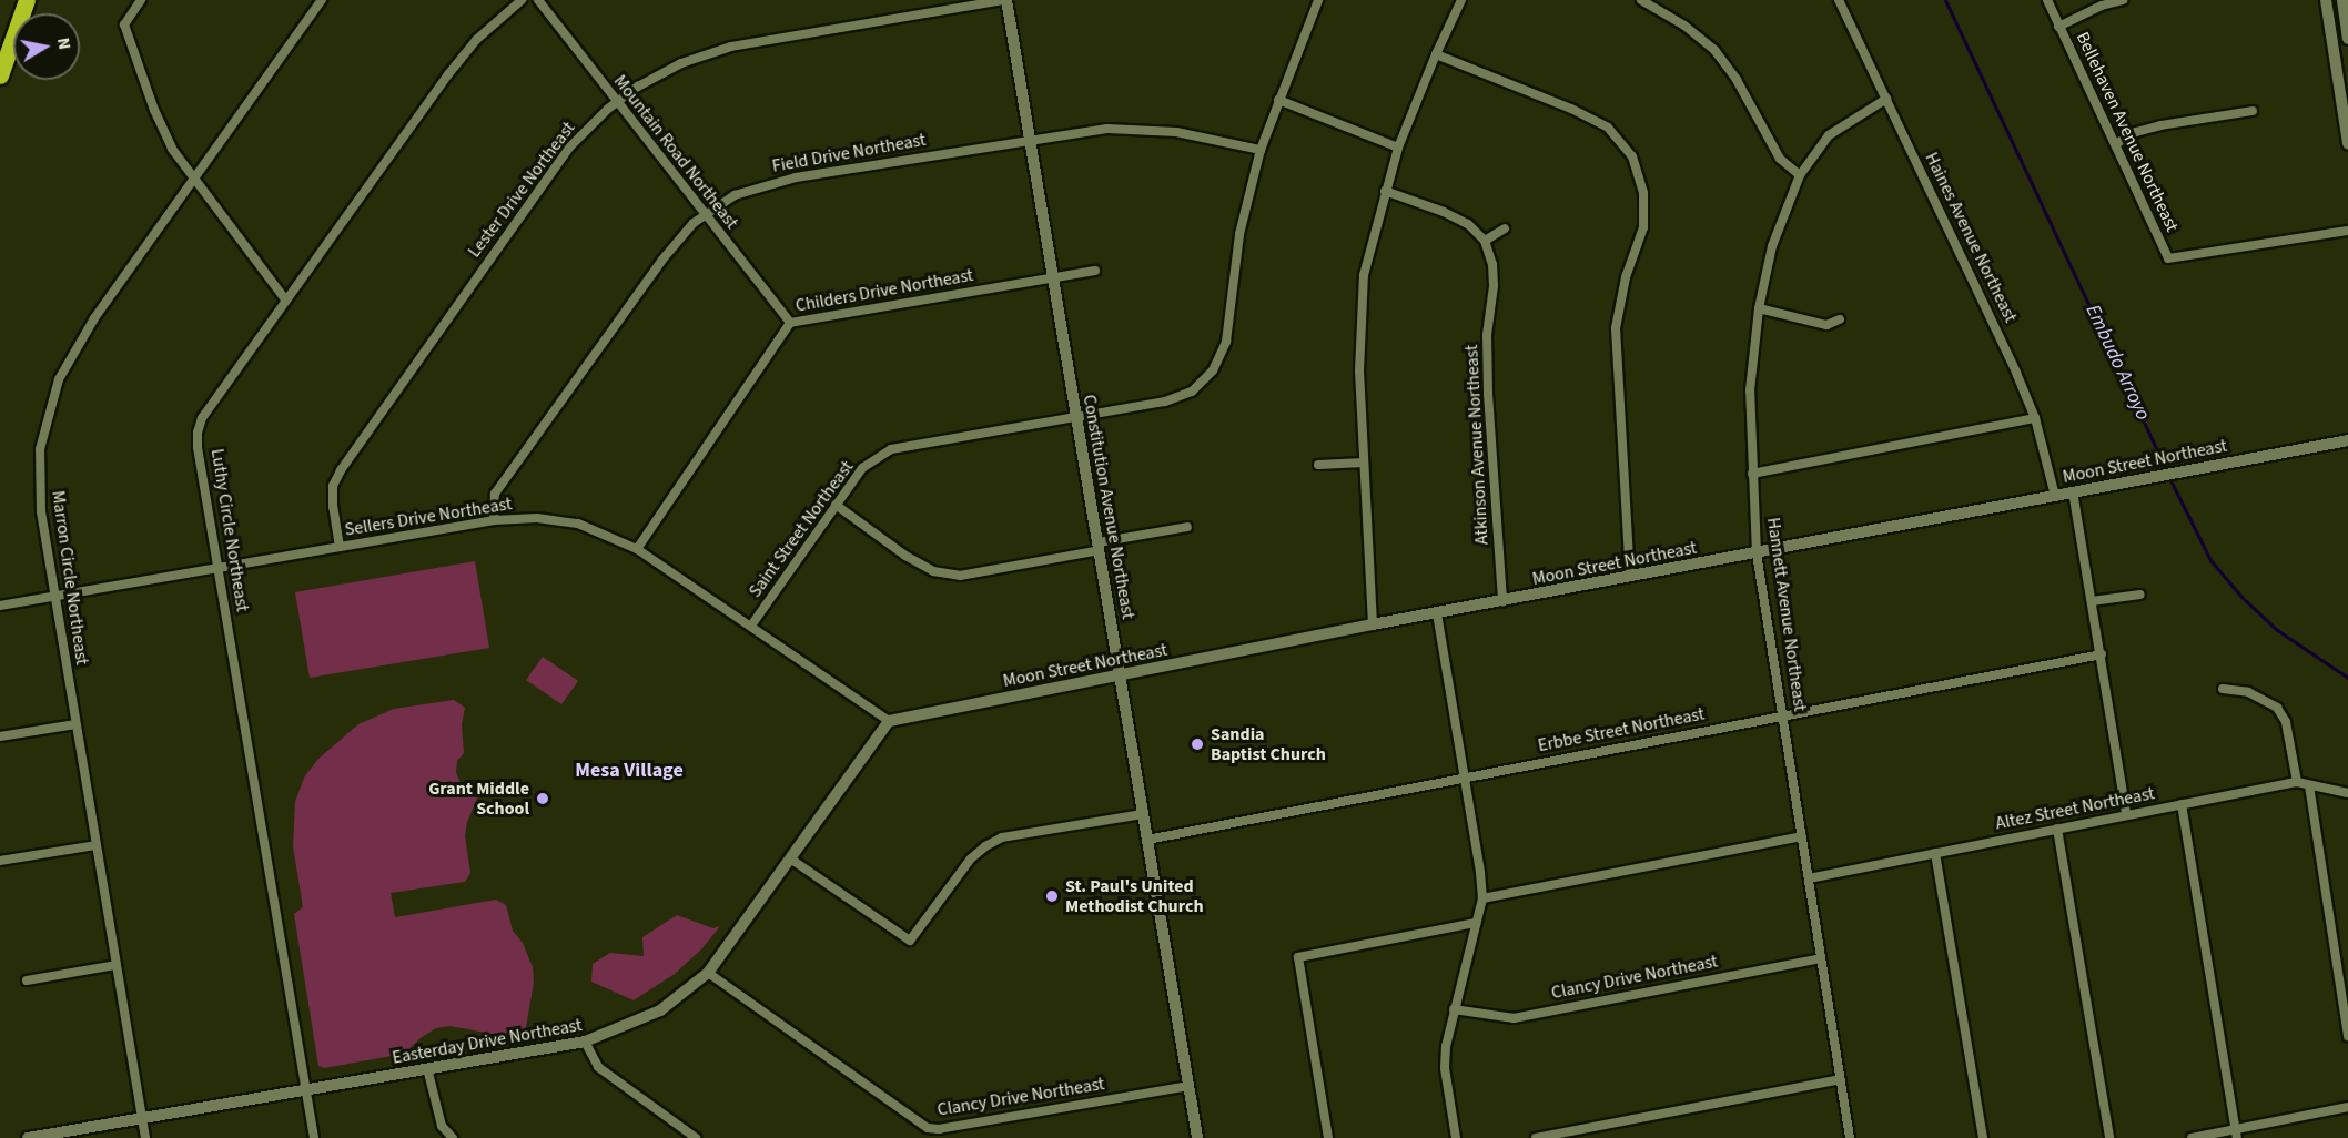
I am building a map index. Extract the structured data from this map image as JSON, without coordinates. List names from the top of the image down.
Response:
{
  "streets": {
    "street": [
      "Bellehaven Avenue Northeast",
      "Mountain Road Northeast",
      "Field Drive Northeast",
      "Lester Drive Northeast",
      "Haines Avenue Northeast",
      "Childers Drive Northeast",
      "Atkinson Avenue Northeast",
      "Moon Street Northeast",
      "Constitution Avenue Northeast",
      "Sellers Drive Northeast",
      "Saint Street Northeast",
      "Luthy Circle Northeast",
      "Marron Circle Northeast",
      "Hannett Avenue Northeast",
      "Erbbe Street Northeast",
      "Altez Street Northeast",
      "Clancy Drive Northeast",
      "Easterday Drive Northeast"
    ]
  },
  "crossings": [
    ["Mountain Road Northeast", "Field Drive Northeast"],
    ["Mountain Road Northeast", "Lester Drive Northeast"],
    ["Mountain Road Northeast", "Childers Drive Northeast"],
    ["Field Drive Northeast", "Constitution Avenue Northeast"],
    ["Field Drive Northeast", "Sellers Drive Northeast"],
    ["Field Drive Northeast", "Saint Street Northeast"],
    ["Lester Drive Northeast", "Constitution Avenue Northeast"],
    ["Lester Drive Northeast", "Sellers Drive Northeast"],
    ["Haines Avenue Northeast", "Moon Street Northeast"],
    ["Haines Avenue Northeast", "Hannett Avenue Northeast"],
    ["Childers Drive Northeast", "Constitution Avenue Northeast"],
    ["Childers Drive Northeast", "Sellers Drive Northeast"],
    ["Atkinson Avenue Northeast", "Moon Street Northeast"],
    ["Moon Street Northeast", "Constitution Avenue Northeast"],
    ["Moon Street Northeast", "Sellers Drive Northeast"],
    ["Moon Street Northeast", "Hannett Avenue Northeast"],
    ["Moon Street Northeast", "Easterday Drive Northeast"],
    ["Constitution Avenue Northeast", "Saint Street Northeast"],
    ["Constitution Avenue Northeast", "Erbbe Street Northeast"],
    ["Constitution Avenue Northeast", "Clancy Drive Northeast"],
    ["Sellers Drive Northeast", "Saint Street Northeast"],
    ["Sellers Drive Northeast", "Luthy Circle Northeast"],
    ["Sellers Drive Northeast", "Marron Circle Northeast"],
    ["Sellers Drive Northeast", "Easterday Drive Northeast"],
    ["Luthy Circle Northeast", "Easterday Drive Northeast"],
    ["Marron Circle Northeast", "Easterday Drive Northeast"],
    ["Hannett Avenue Northeast", "Erbbe Street Northeast"],
    ["Hannett Avenue Northeast", "Altez Street Northeast"],
    ["Hannett Avenue Northeast", "Clancy Drive Northeast"],
    ["Clancy Drive Northeast", "Easterday Drive Northeast"]
  ],
  "districts": ["Mesa Village"],
  "water": ["Embudo Arroyo"],
  "places": ["Sandia Baptist Church", "Grant Middle School", "St. Paul's United Methodist Church"],
  "north": "right"
}
